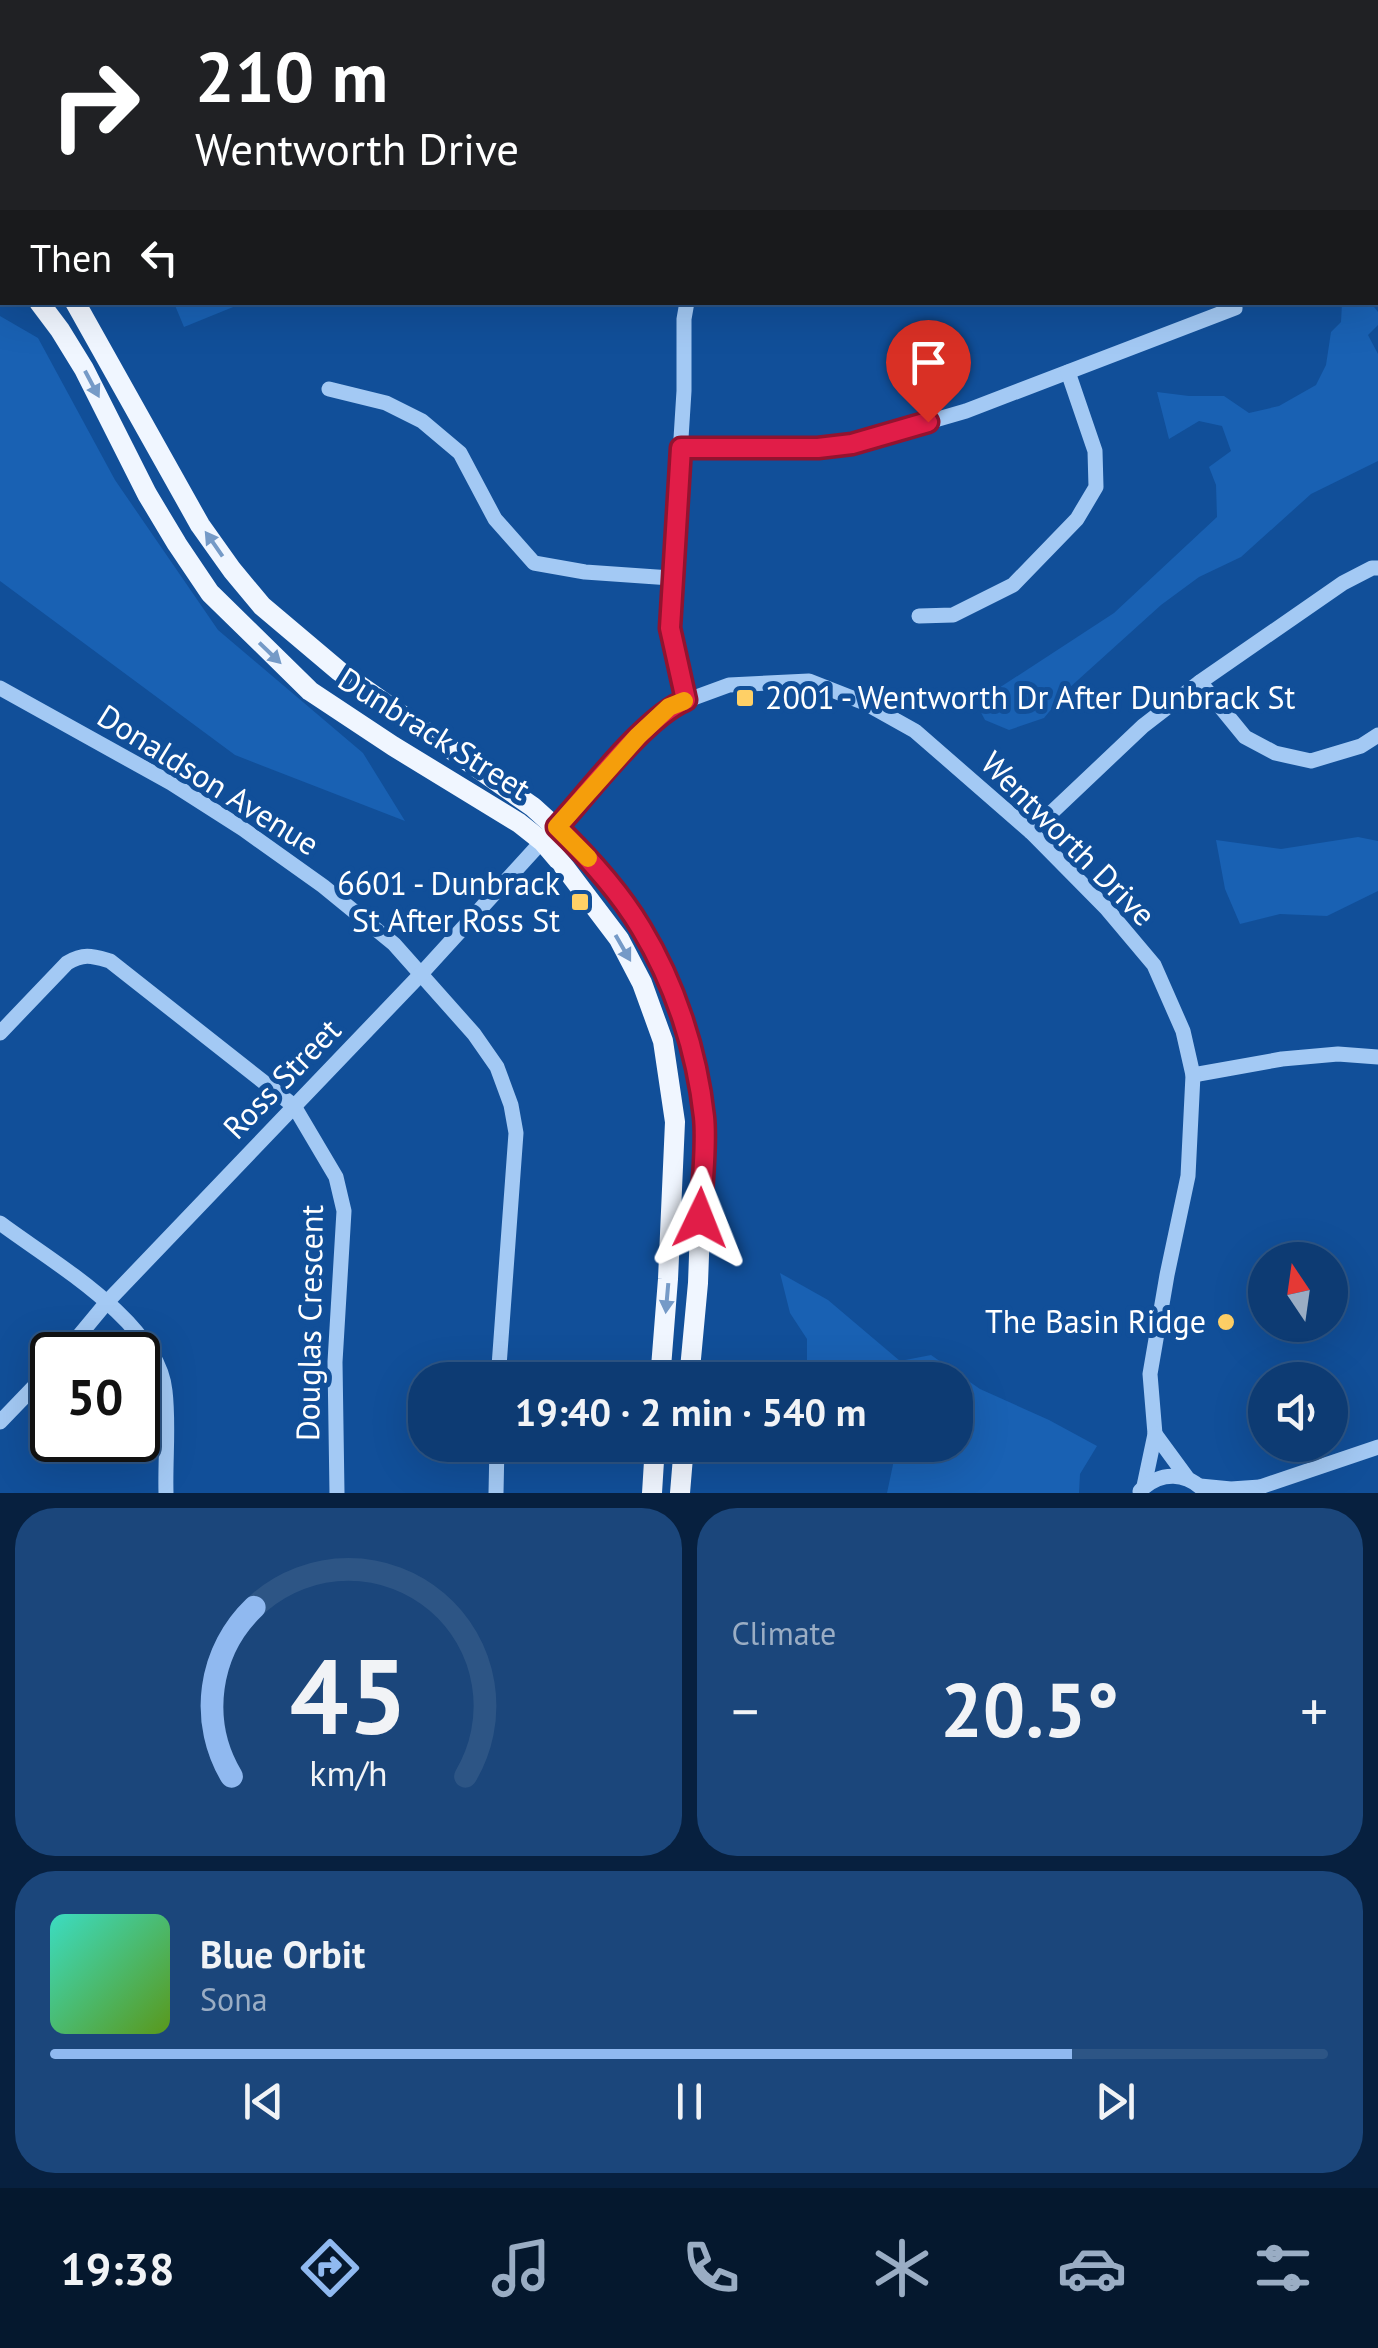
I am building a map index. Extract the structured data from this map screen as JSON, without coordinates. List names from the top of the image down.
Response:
{
  "streets": {
    "main road": ["Dunbrack Street"],
    "street": [
      "Donaldson Avenue",
      "Wentworth Drive",
      "Ross Street",
      "Douglas Crescent"
    ]
  },
  "crossings": [
    ["Dunbrack Street", "Wentworth Drive"],
    ["Dunbrack Street", "Ross Street"],
    ["Donaldson Avenue", "Ross Street"],
    ["Wentworth Drive", "Ross Street"],
    ["Ross Street", "Douglas Crescent"]
  ],
  "places": {
    "transit": ["2001 - Wentworth Dr After Dunbrack St", "6601 - Dunbrack St After Ross St"],
    "other": ["The Basin Ridge"]
  },
  "north": "top",
  "page": {
    "turn": ["210 m", "Wentworth Drive"],
    "then": "Then",
    "limit": "50",
    "trip": "19:40 · 2 min · 540 m",
    "tile": "Climate",
    "heat": ["−", "20.5°", "+"],
    "song": ["Blue Orbit", "Sona"],
    "tabs": "19:38",
    "gauge": ["45", "km/h"]
  }
}
